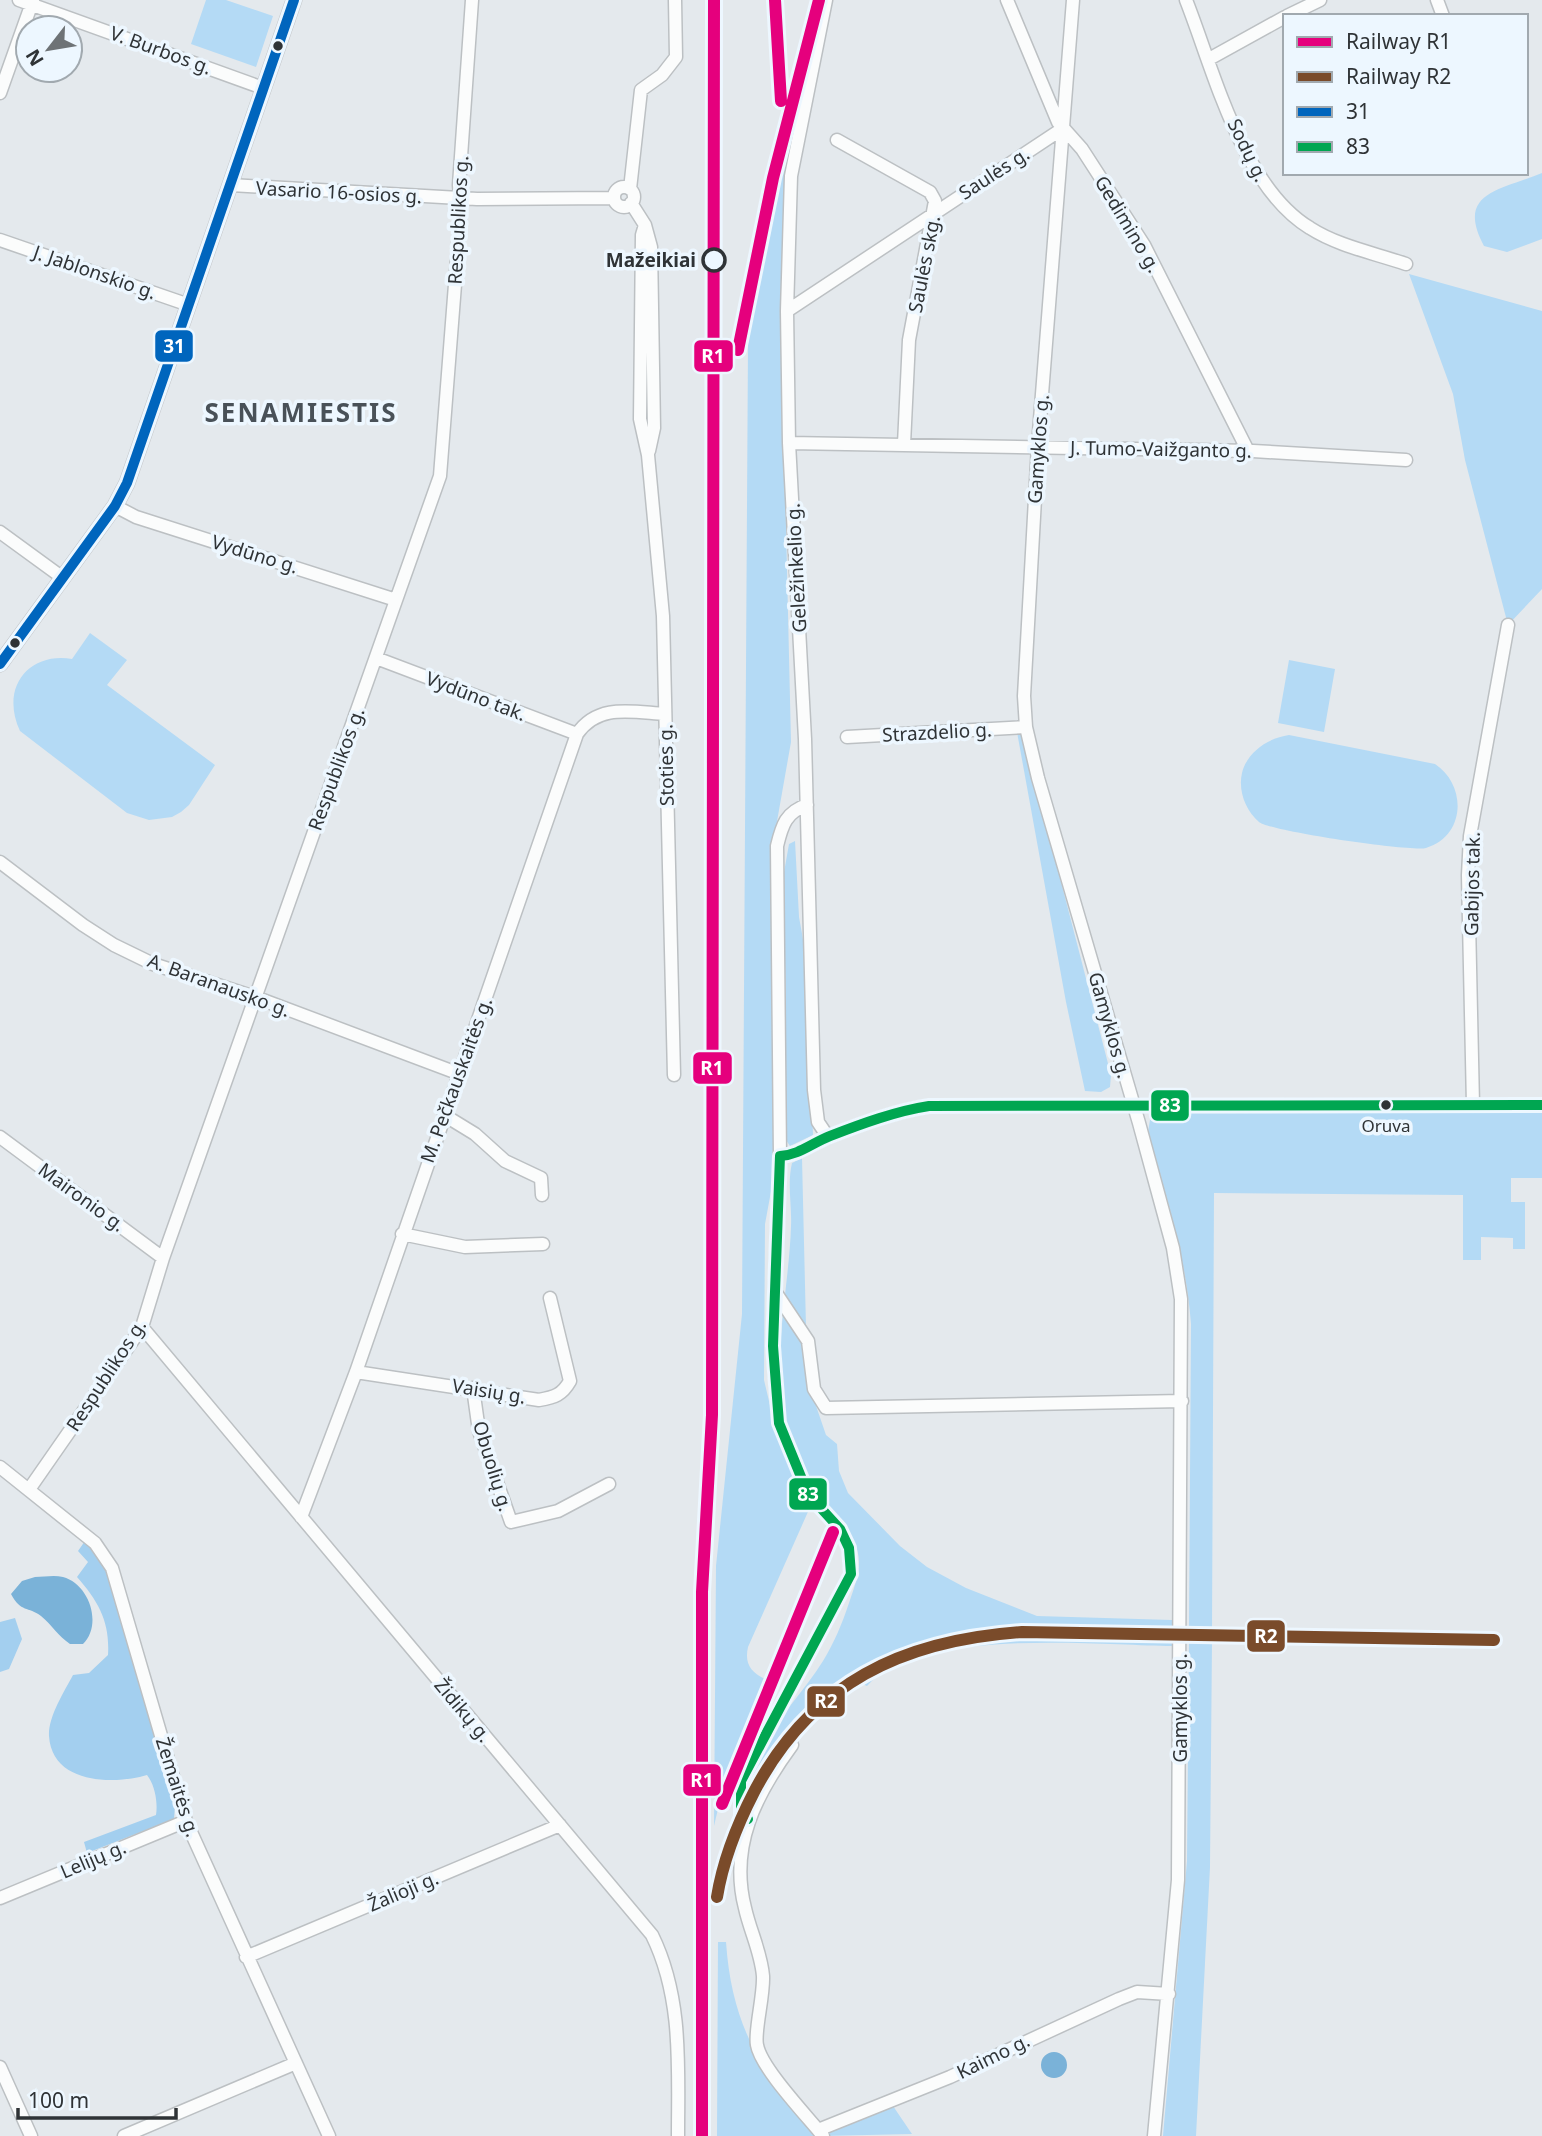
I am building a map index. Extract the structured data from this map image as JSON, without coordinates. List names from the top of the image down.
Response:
{
  "streets": {
    "street": [
      "V. Burbos g.",
      "Sodų g.",
      "Saulės g.",
      "Vasario 16-osios g.",
      "Respublikos g.",
      "Gedimino g.",
      "Saulės skg.",
      "J. Jablonskio g.",
      "Gamyklos g.",
      "J. Tumo-Vaižganto g.",
      "Vydūno g.",
      "Geležinkelio g.",
      "Vydūno tak.",
      "Strazdelio g.",
      "Stoties g.",
      "Gabijos tak.",
      "A. Baranausko g.",
      "M. Pečkauskaitės g.",
      "Maironio g.",
      "Vaisių g.",
      "Obuolių g.",
      "Židikų g.",
      "Žemaitės g.",
      "Lelijų g.",
      "Žalioji g.",
      "Kaimo g."
    ]
  },
  "crossings": [
    ["Saulės g.", "Gedimino g."],
    ["Saulės g.", "Saulės skg."],
    ["Saulės g.", "Gamyklos g."],
    ["Saulės g.", "Geležinkelio g."],
    ["Vasario 16-osios g.", "Respublikos g."],
    ["Vasario 16-osios g.", "Stoties g."],
    ["Respublikos g.", "Vydūno g."],
    ["Respublikos g.", "Vydūno tak."],
    ["Respublikos g.", "A. Baranausko g."],
    ["Respublikos g.", "Maironio g."],
    ["Respublikos g.", "Židikų g."],
    ["Respublikos g.", "Žemaitės g."],
    ["Gedimino g.", "Gamyklos g."],
    ["Gedimino g.", "J. Tumo-Vaižganto g."],
    ["Saulės skg.", "J. Tumo-Vaižganto g."],
    ["Gamyklos g.", "J. Tumo-Vaižganto g."],
    ["Gamyklos g.", "Strazdelio g."],
    ["Gamyklos g.", "Kaimo g."],
    ["J. Tumo-Vaižganto g.", "Geležinkelio g."],
    ["Vydūno tak.", "M. Pečkauskaitės g."],
    ["A. Baranausko g.", "M. Pečkauskaitės g."],
    ["M. Pečkauskaitės g.", "Vaisių g."],
    ["M. Pečkauskaitės g.", "Židikų g."],
    ["Vaisių g.", "Obuolių g."],
    ["Židikų g.", "Žalioji g."],
    ["Žemaitės g.", "Lelijų g."],
    ["Žemaitės g.", "Žalioji g."]
  ],
  "districts": ["SENAMIESTIS"],
  "places": ["Mažeikiai", "Oruva"],
  "lines": [
    "rail line R1",
    "transit line 31",
    "transit line 83",
    "rail line R2"
  ],
  "legend": [
    "Railway R1",
    "Railway R2",
    "31",
    "83"
  ],
  "scale_bar": "100 m",
  "north": "bottom left"
}
